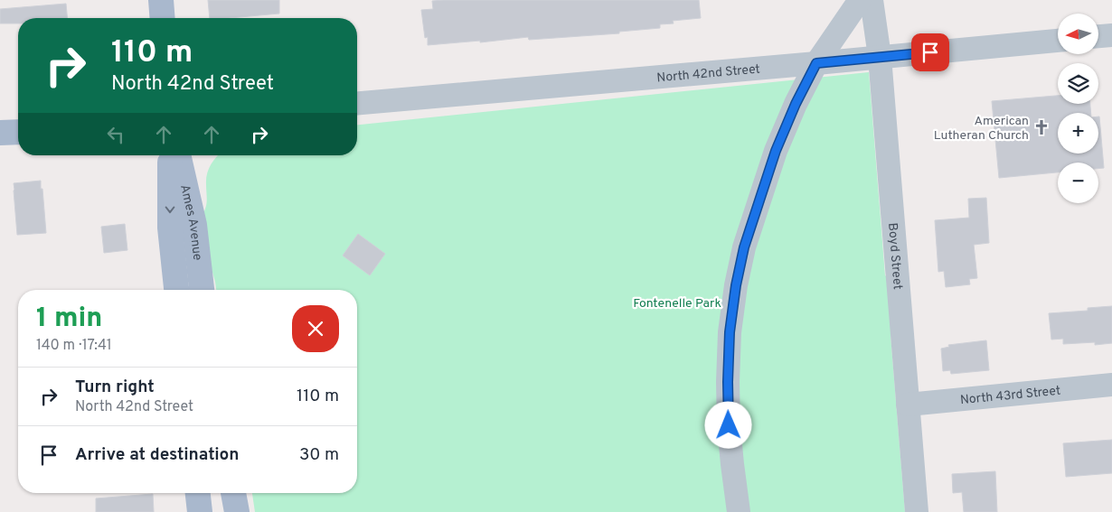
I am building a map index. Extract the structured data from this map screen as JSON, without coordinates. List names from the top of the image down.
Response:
{
  "streets": {
    "main road": ["Ames Avenue"],
    "street": ["North 42nd Street", "Boyd Street", "North 43rd Street"]
  },
  "crossings": [
    ["North 42nd Street", "Boyd Street"],
    ["Boyd Street", "North 43rd Street"]
  ],
  "parks": ["Fontenelle Park"],
  "places": {
    "church": ["American Lutheran Church"]
  },
  "north": "left",
  "page": {
    "map_buttons": ["+", "−"],
    "turn": ["110 m", "North 42nd Street"],
    "heading": ["1 min", "140 m · 17:41"],
    "list": [
      {
        "name": "Turn right",
        "note": "North 42nd Street",
        "value": "110 m"
      },
      {
        "name": "Arrive at destination",
        "value": "30 m"
      }
    ]
  }
}
